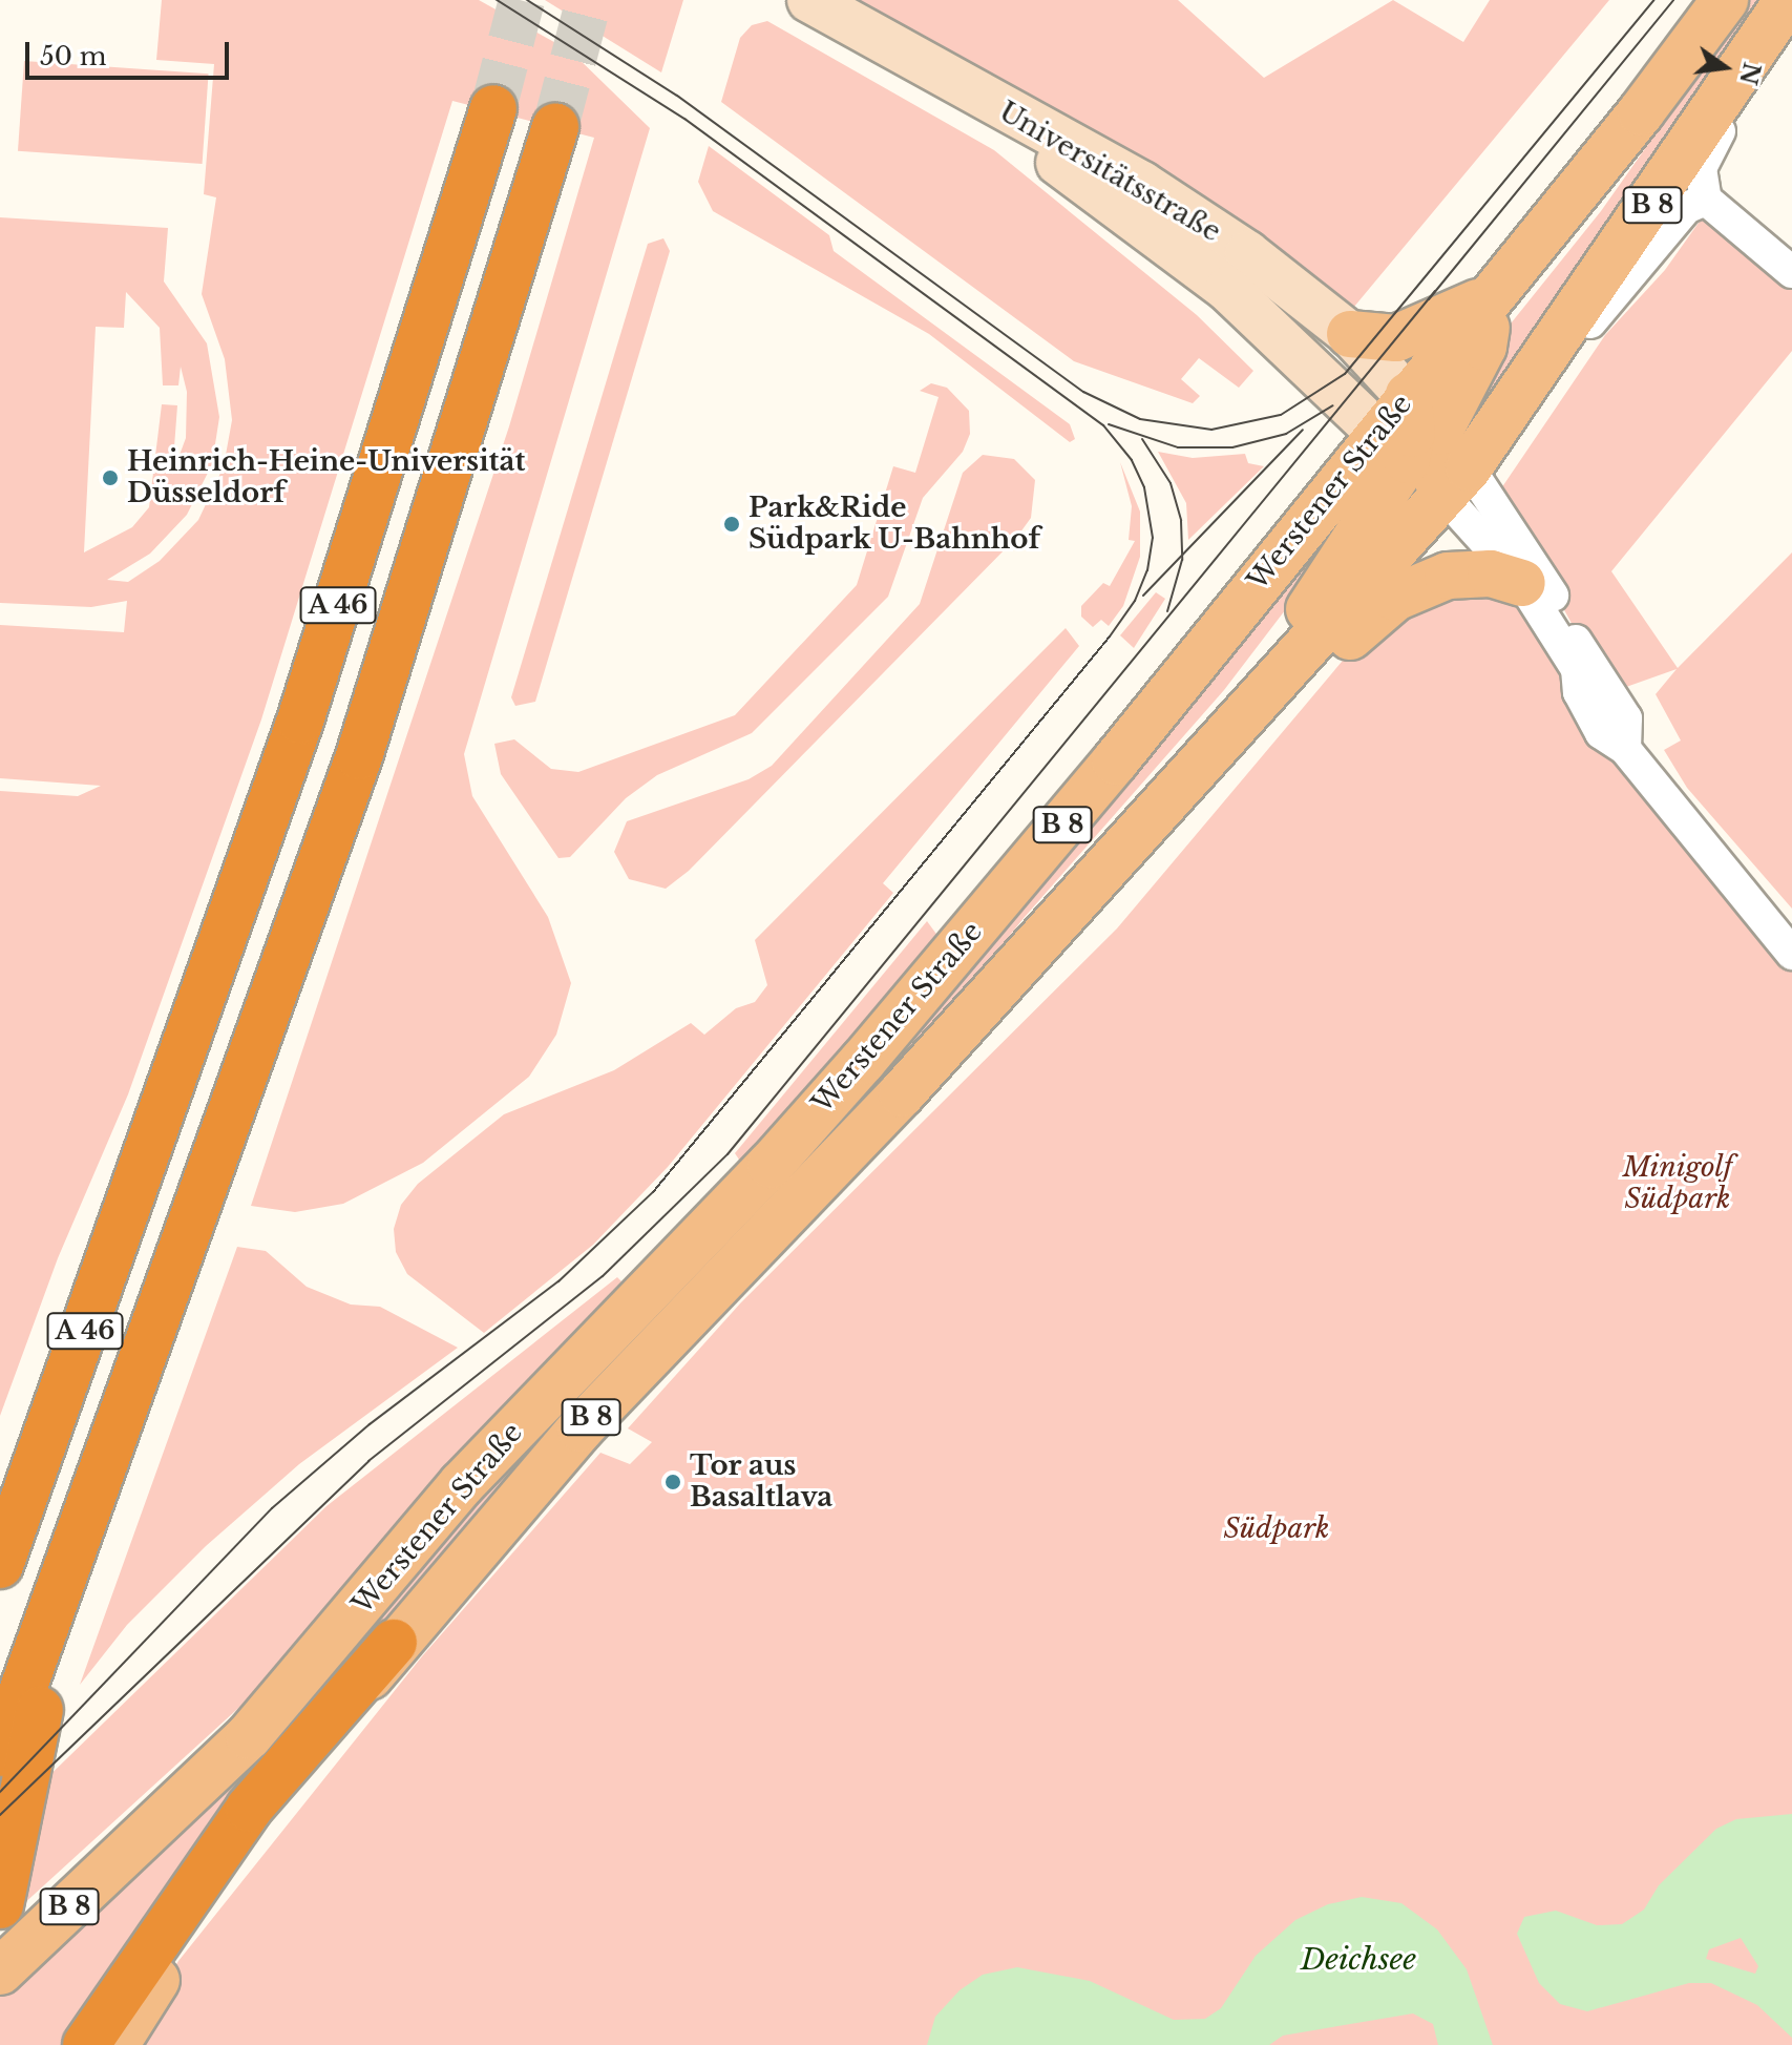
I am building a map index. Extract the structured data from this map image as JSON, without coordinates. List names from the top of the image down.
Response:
{
  "streets": {
    "highway": ["A 46"],
    "main road": ["B 8", "Werstener Straße"],
    "street": ["Universitätsstraße"]
  },
  "crossings": [
    ["Universitätsstraße", "Werstener Straße"],
    ["B 8", "Werstener Straße"]
  ],
  "water": ["Deichsee"],
  "parks": ["Minigolf Südpark", "Südpark"],
  "places": ["Heinrich-Heine-Universität Düsseldorf", "Park&Ride Südpark U-Bahnhof", "Tor aus Basaltlava"],
  "scale_bar": "50 m",
  "north": "right"
}
